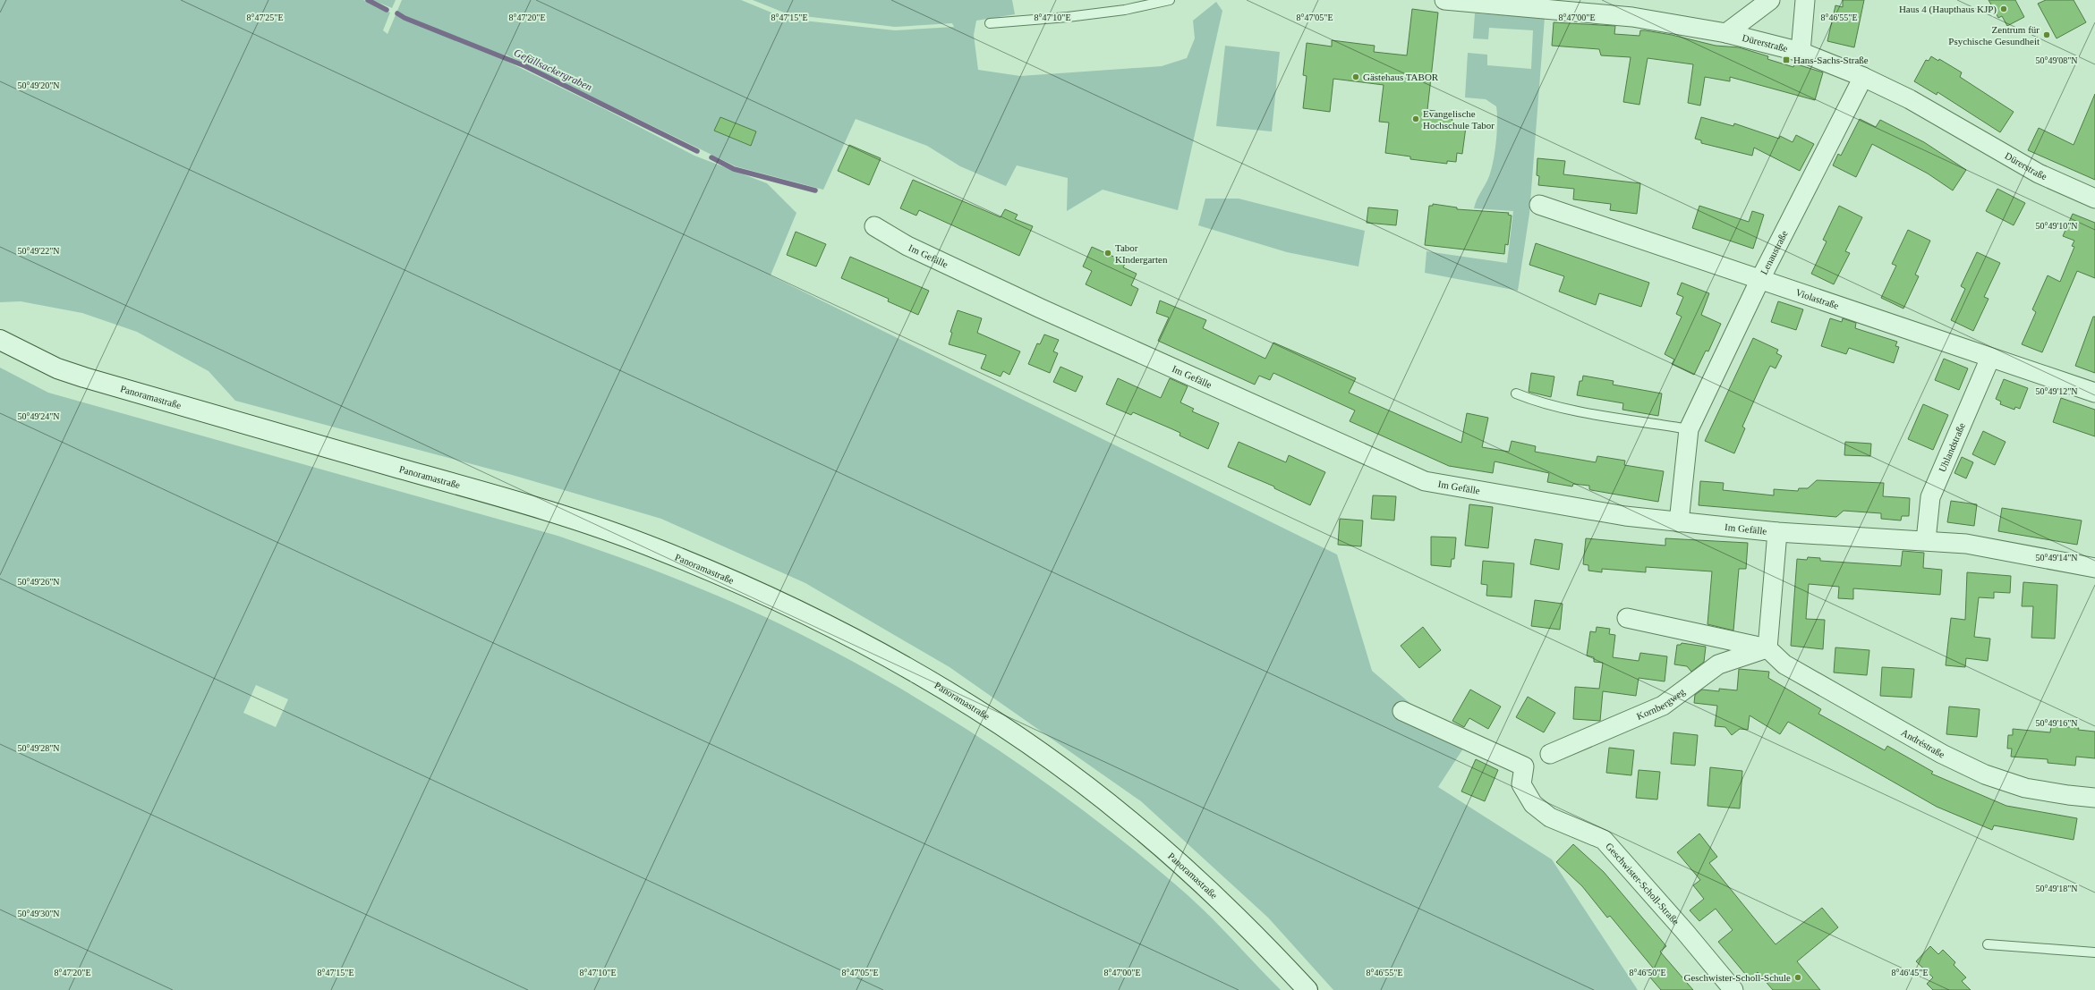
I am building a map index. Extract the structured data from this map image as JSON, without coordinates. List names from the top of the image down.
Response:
{
  "streets": {
    "main road": ["Panoramastraße"],
    "street": [
      "Dürerstraße",
      "Lenaustraße",
      "Im Gefälle",
      "Violastraße",
      "Uhlandstraße",
      "Kornbergweg",
      "Andréstraße",
      "Geschwister-Scholl-Straße"
    ]
  },
  "crossings": [
    ["Dürerstraße", "Lenaustraße"],
    ["Lenaustraße", "Im Gefälle"],
    ["Lenaustraße", "Violastraße"],
    ["Im Gefälle", "Uhlandstraße"],
    ["Violastraße", "Uhlandstraße"],
    ["Kornbergweg", "Andréstraße"]
  ],
  "water": ["Gefällsackergraben"],
  "places": {
    "other": [
      "Haus 4 (Haupthaus KJP)",
      "Zentrum für Psychische Gesundheit",
      "Gästehaus TABOR",
      "Evangelische Hochschule Tabor",
      "Tabor KIndergarten",
      "Geschwister-Scholl-Schule"
    ],
    "transit": ["Hans-Sachs-Straße"]
  },
  "coordinates": [
    "8°47'25\"E",
    "8°47'20\"E",
    "8°47'10\"E",
    "8°47'00\"E",
    "8°46'55\"E",
    "8°47'15\"E",
    "8°47'05\"E",
    "50°49'08\"N",
    "50°49'20\"N",
    "50°49'10\"N",
    "50°49'22\"N",
    "50°49'12\"N",
    "50°49'24\"N",
    "50°49'14\"N",
    "50°49'26\"N",
    "50°49'16\"N",
    "50°49'28\"N",
    "50°49'18\"N",
    "50°49'30\"N",
    "8°46'50\"E",
    "8°46'45\"E"
  ]
}
